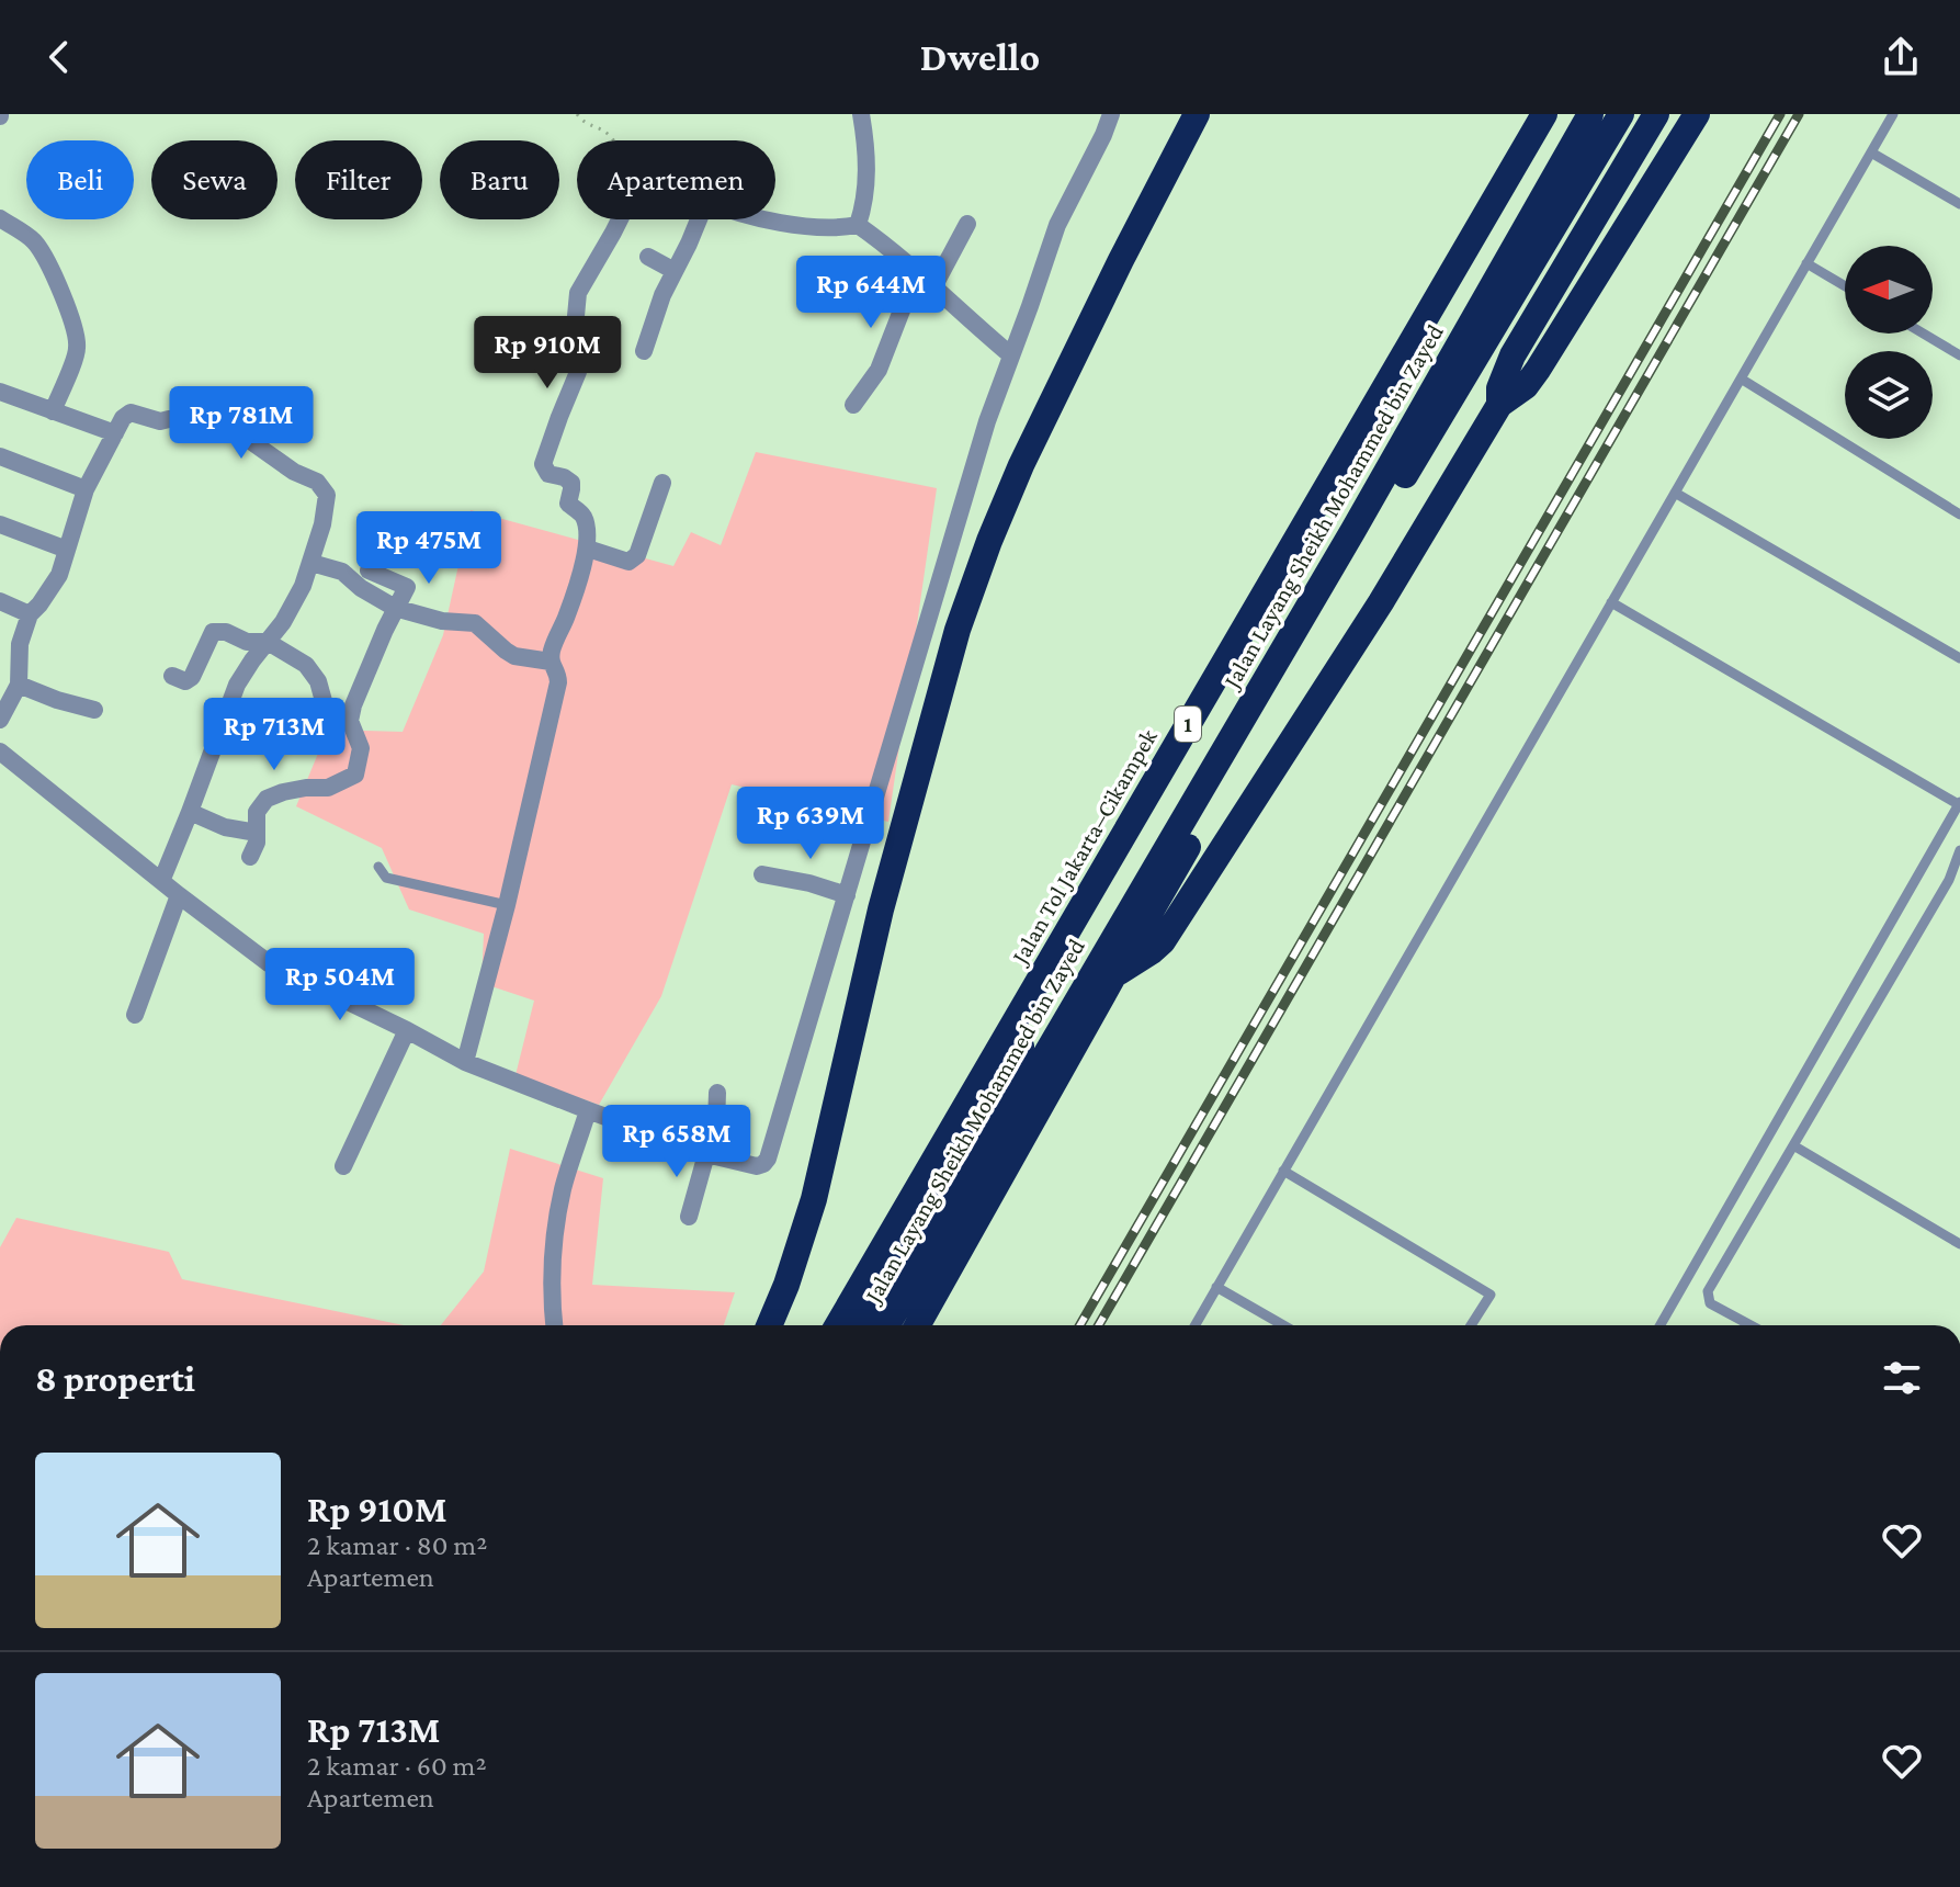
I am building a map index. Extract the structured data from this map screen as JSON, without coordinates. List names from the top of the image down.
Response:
{
  "streets": {
    "highway": ["Jalan Layang Sheikh Mohammed bin Zayed", "1", "Jalan Tol Jakarta–Cikampek"]
  },
  "north": "left",
  "page": {
    "header": "Dwello",
    "chip": [
      "Beli",
      "Sewa",
      "Filter",
      "Baru",
      "Apartemen"
    ],
    "price": [
      "Rp 644M",
      "Rp 910M",
      "Rp 781M",
      "Rp 475M",
      "Rp 713M",
      "Rp 639M",
      "Rp 504M",
      "Rp 658M"
    ],
    "heading": "8 properti",
    "list": [
      {
        "name": "Rp 910M",
        "note": "2 kamar · 80 m² · Apartemen"
      },
      {
        "name": "Rp 713M",
        "note": "2 kamar · 60 m² · Apartemen"
      }
    ]
  }
}
